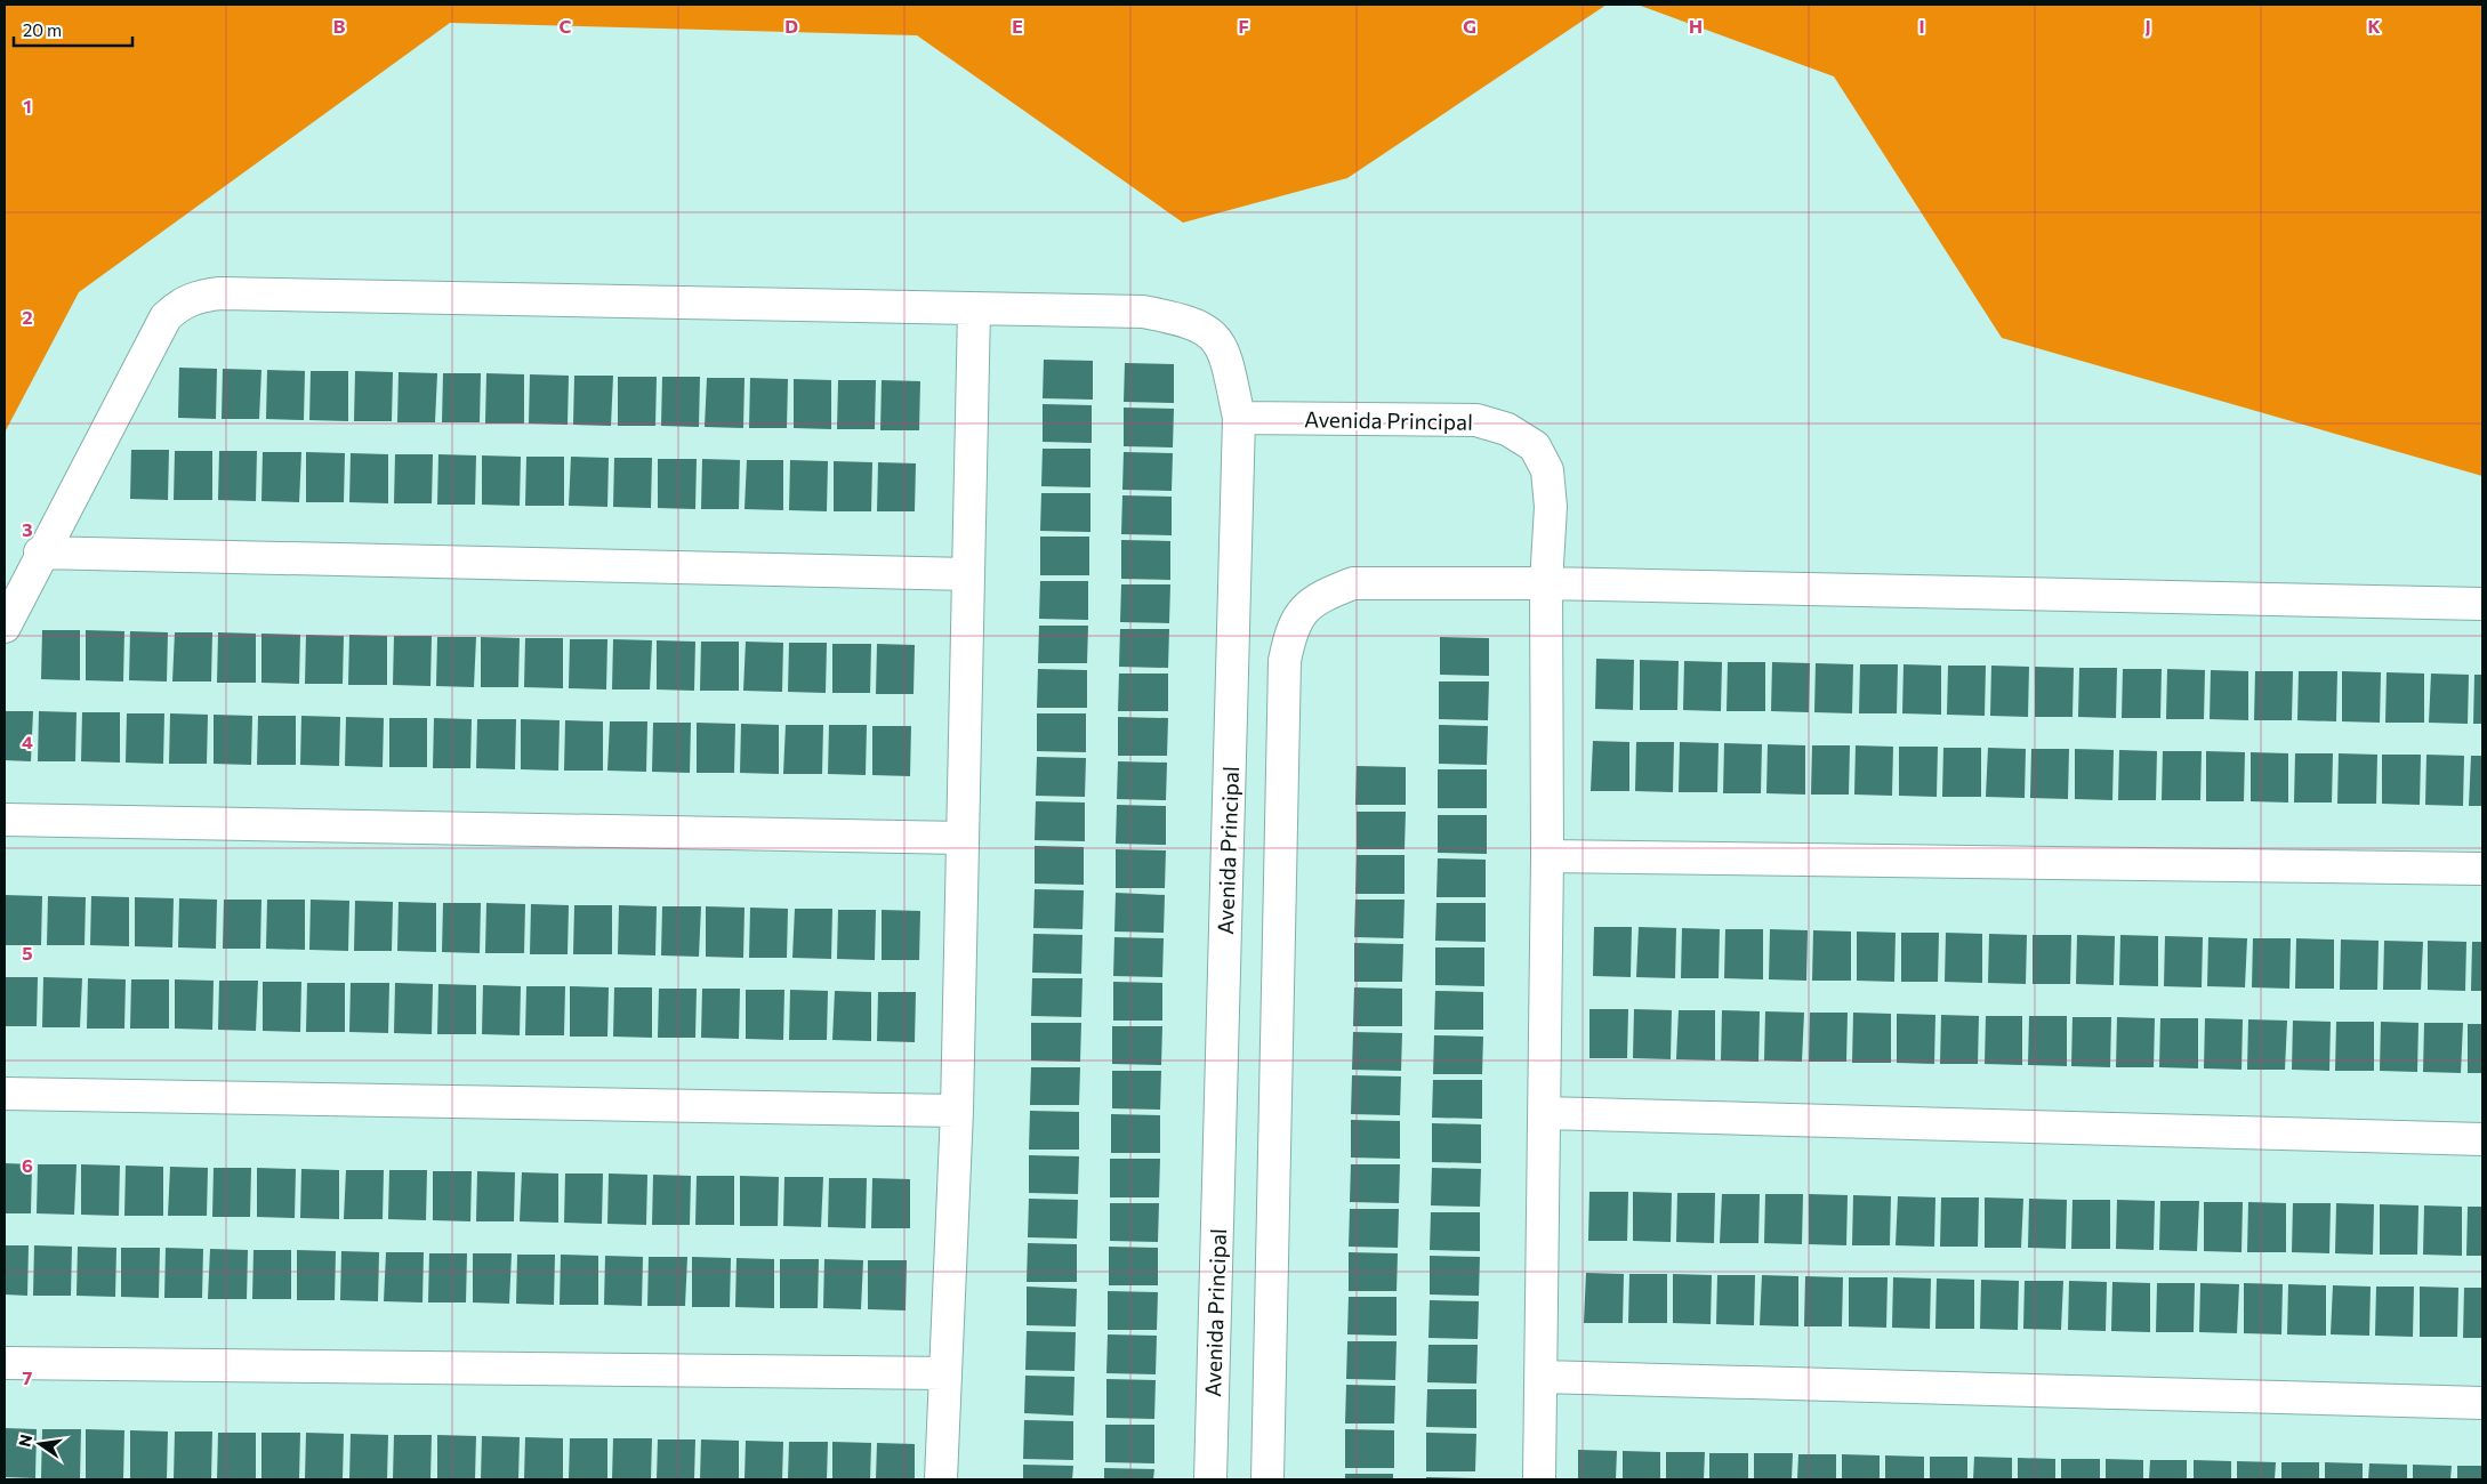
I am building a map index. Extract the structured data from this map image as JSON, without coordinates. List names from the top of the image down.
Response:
{
  "streets": {
    "street": ["Avenida Principal"]
  },
  "scale_bar": "20 m",
  "north": "left",
  "grid": {
    "columns": [
      "B",
      "C",
      "D",
      "E",
      "F",
      "G",
      "H",
      "I",
      "J",
      "K"
    ],
    "rows": [
      "1",
      "2",
      "3",
      "4",
      "5",
      "6",
      "7"
    ]
  }
}
